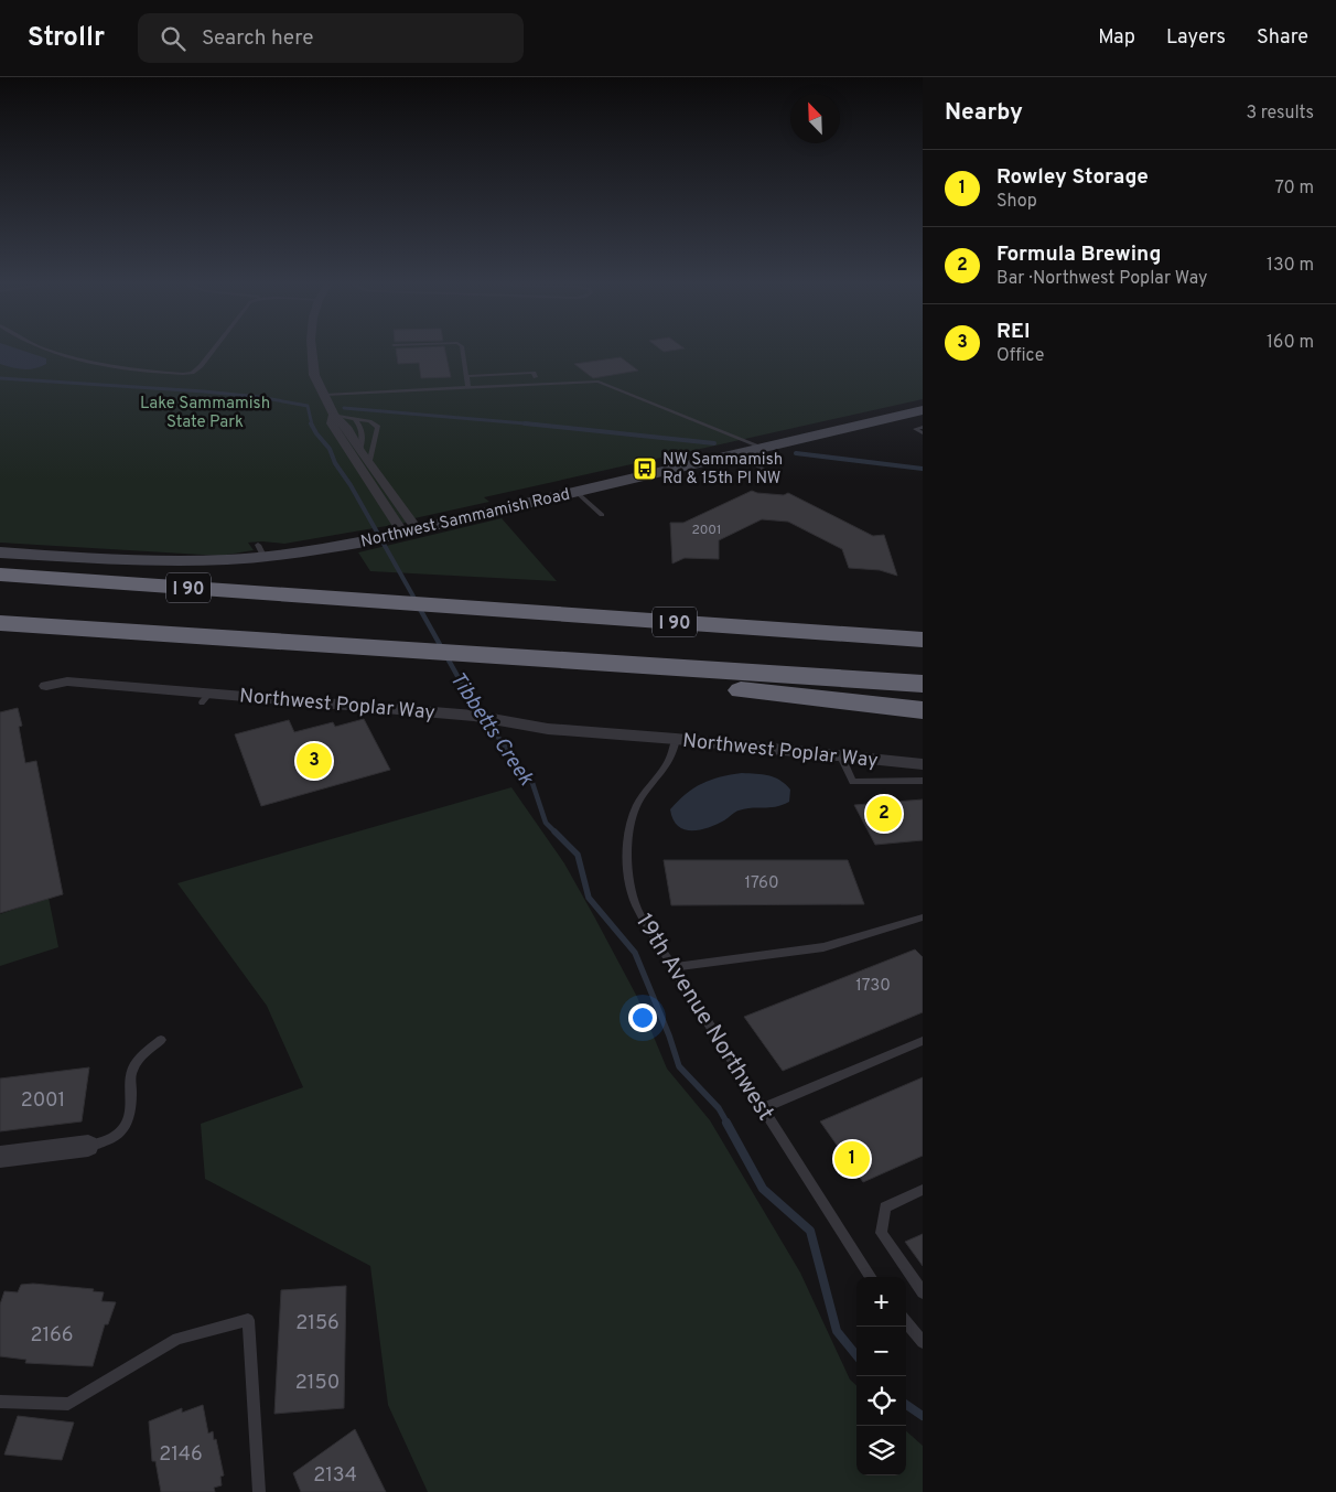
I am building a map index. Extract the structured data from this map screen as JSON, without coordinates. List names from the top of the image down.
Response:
{
  "streets": {
    "highway": ["I 90"],
    "street": ["Northwest Sammamish Road", "Northwest Poplar Way"],
    "lane": ["19th Avenue Northwest"]
  },
  "crossings": [
    ["Northwest Poplar Way", "19th Avenue Northwest"]
  ],
  "water": ["Tibbetts Creek"],
  "parks": ["Lake Sammamish State Park"],
  "places": {
    "bus stop": ["NW Sammamish Rd & 15th Pl NW"]
  },
  "house_numbers": [
    "2001",
    "1760",
    "1730",
    "2001",
    "2156",
    "2166",
    "2150",
    "2146",
    "2134"
  ],
  "north": "top left",
  "page": {
    "header": "Strollr",
    "search": "Search here",
    "nav": ["Map", "Layers", "Share"],
    "heading": ["Nearby", "3 results"],
    "list": [
      {
        "mark": "1",
        "name": "Rowley Storage",
        "note": "Shop",
        "value": "70 m"
      },
      {
        "mark": "2",
        "name": "Formula Brewing",
        "note": "Bar · Northwest Poplar Way",
        "value": "130 m"
      },
      {
        "mark": "3",
        "name": "REI",
        "note": "Office",
        "value": "160 m"
      }
    ],
    "pins": ["3", "2", "1"],
    "map_buttons": ["+", "−"]
  }
}
